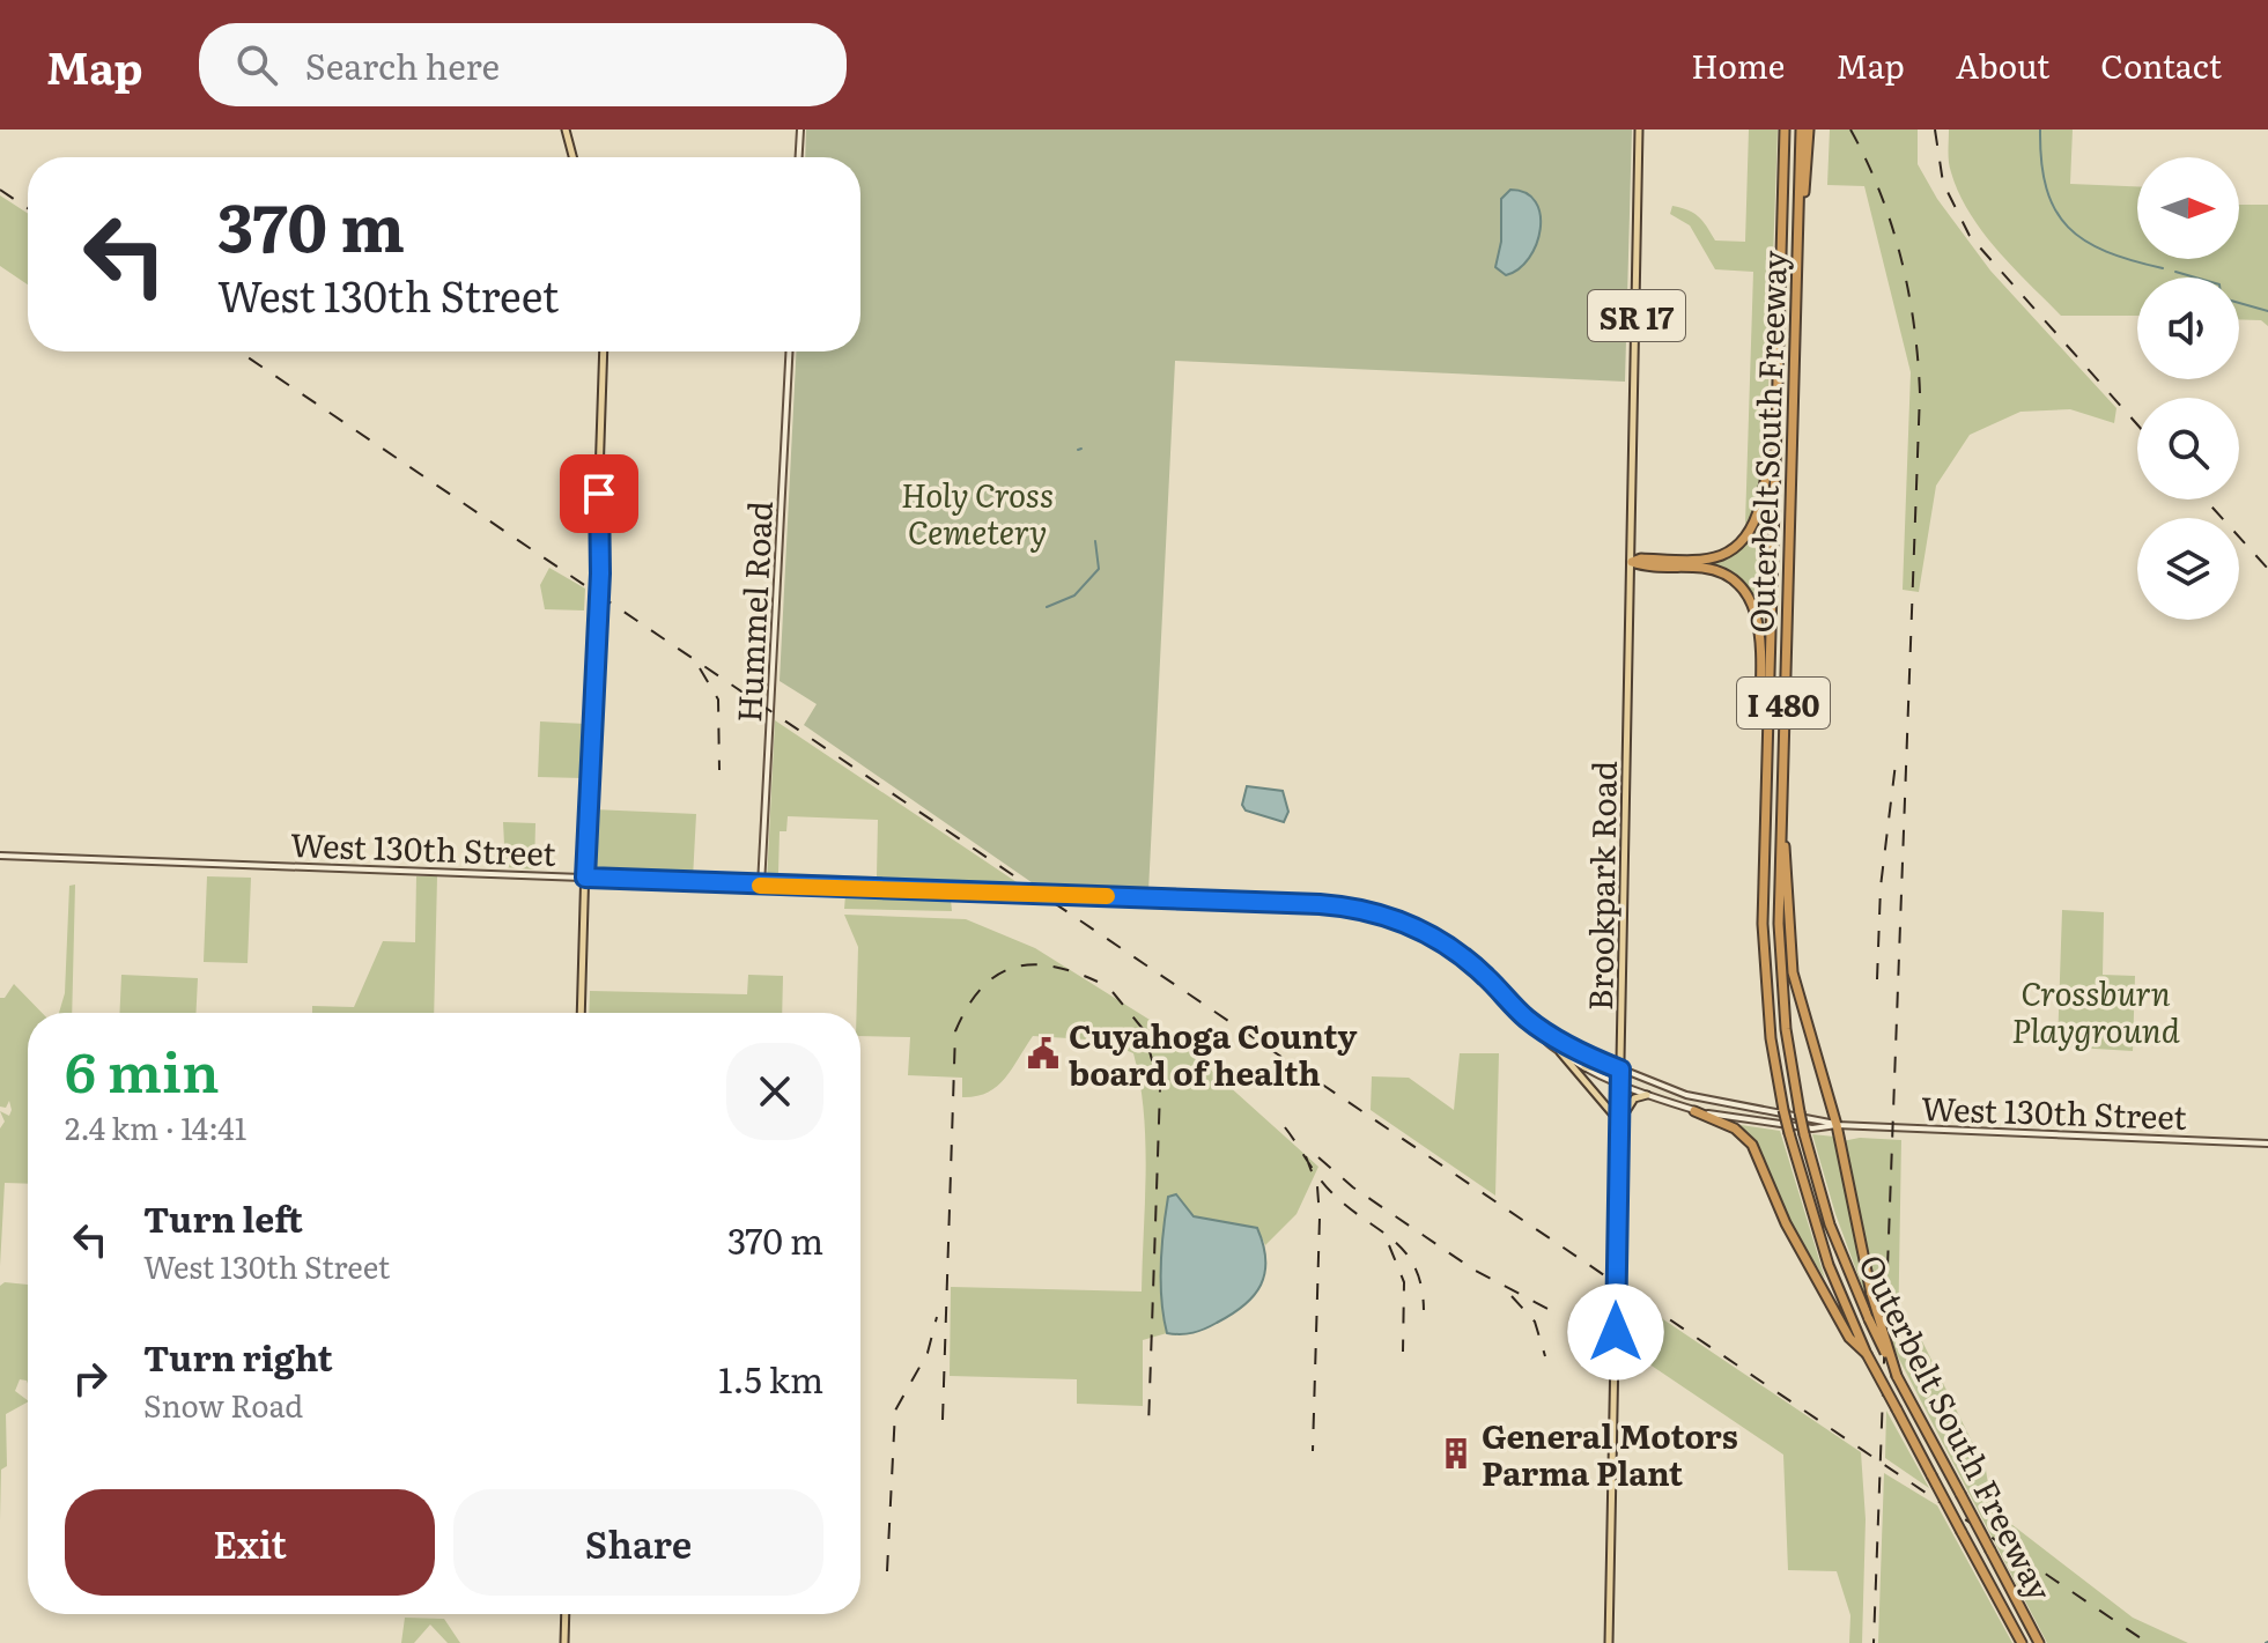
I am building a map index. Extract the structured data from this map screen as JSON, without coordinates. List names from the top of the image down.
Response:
{
  "streets": {
    "highway": ["Outerbelt South Freeway", "I 480"],
    "main road": [
      "SR 17",
      "Hummel Road",
      "West 130th Street",
      "Brookpark Road"
    ]
  },
  "crossings": [
    ["Hummel Road", "West 130th Street"],
    ["West 130th Street", "Brookpark Road"]
  ],
  "parks": ["Holy Cross Cemetery", "Crossburn Playground"],
  "places": {
    "public building": ["Cuyahoga County board of health"],
    "building": ["General Motors Parma Plant"]
  },
  "north": "right",
  "page": {
    "header": "Map",
    "search": "Search here",
    "nav": [
      "Home",
      "Map",
      "About",
      "Contact"
    ],
    "turn": ["370 m", "West 130th Street"],
    "heading": ["6 min", "2.4 km · 14:41"],
    "list": [
      {
        "name": "Turn left",
        "note": "West 130th Street",
        "value": "370 m"
      },
      {
        "name": "Turn right",
        "note": "Snow Road",
        "value": "1.5 km"
      }
    ],
    "buttons": ["Exit", "Share"]
  }
}
